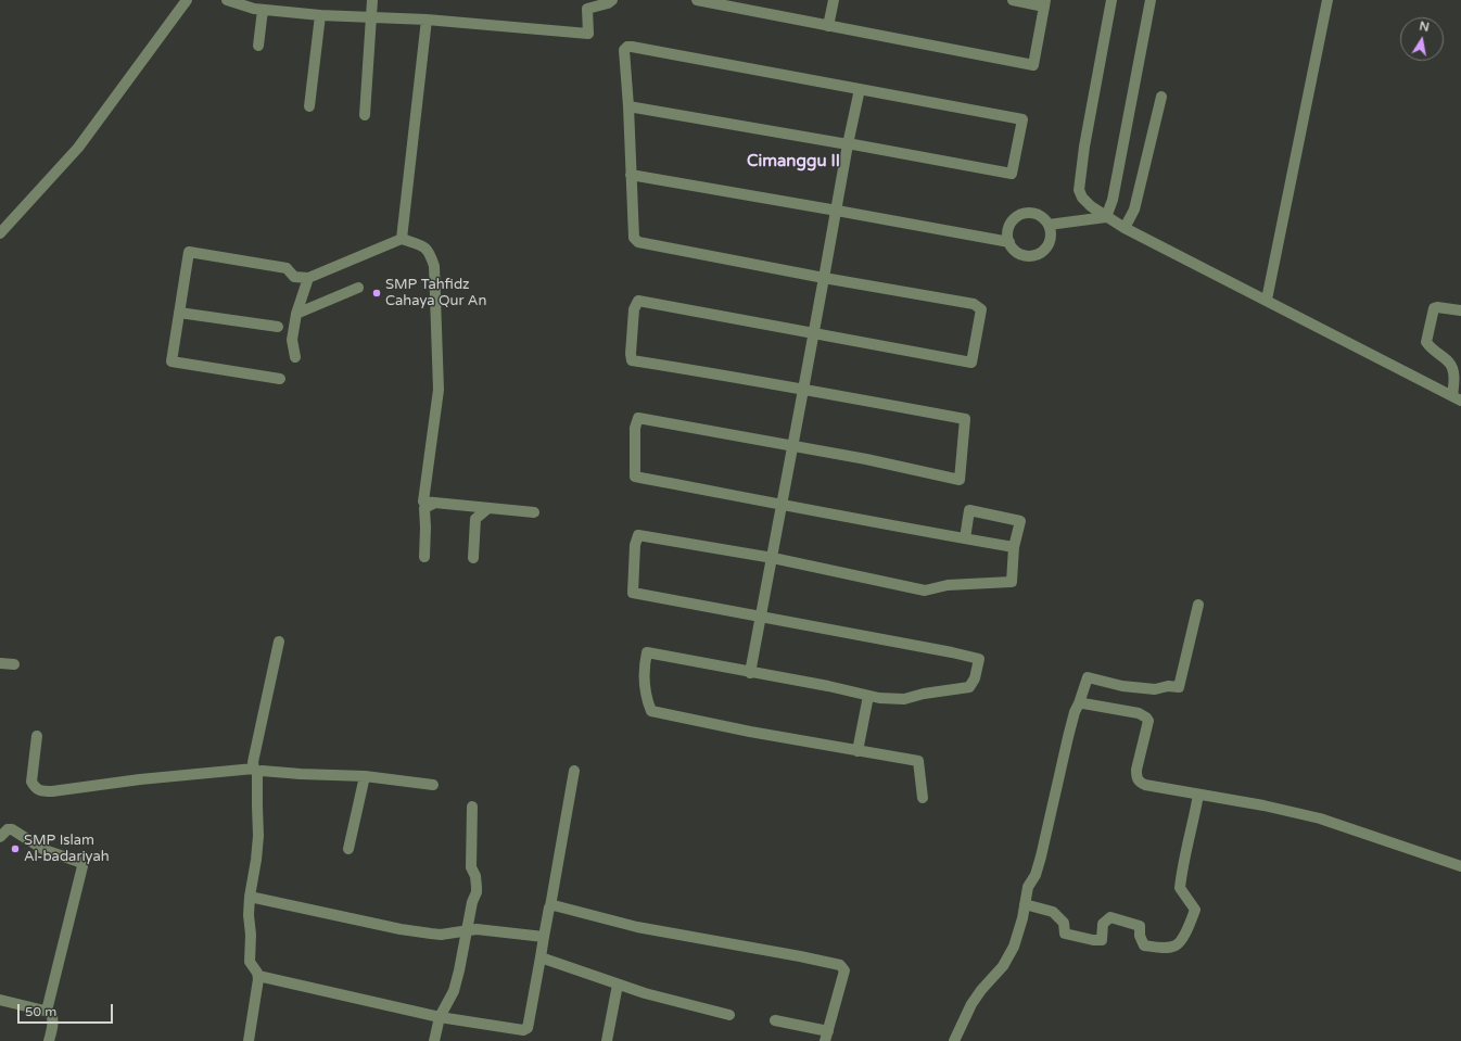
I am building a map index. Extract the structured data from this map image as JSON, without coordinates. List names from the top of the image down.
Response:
{
  "districts": ["Cimanggu II"],
  "places": ["SMP Tahfidz Cahaya Qur An", "SMP Islam Al-badariyah"],
  "scale_bar": "50 m",
  "north": "top"
}
